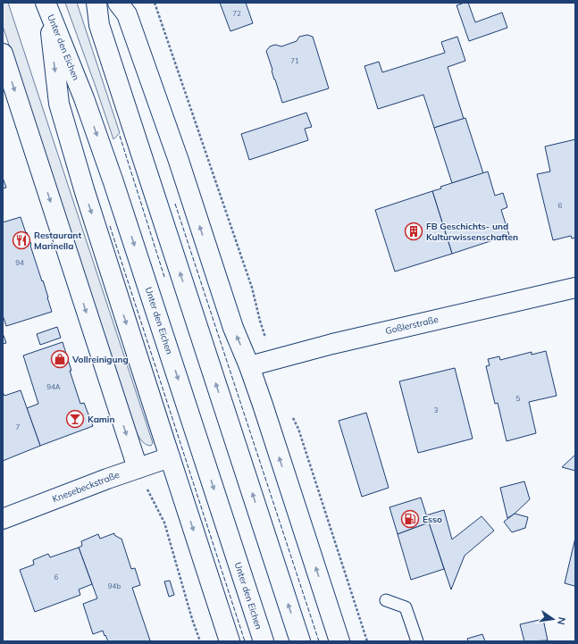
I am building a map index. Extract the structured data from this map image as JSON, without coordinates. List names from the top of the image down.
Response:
{
  "streets": {
    "main road": ["Unter den Eichen", "Goßlerstraße", "Knesebeckstraße"]
  },
  "places": {
    "building": ["FB Geschichts- und Kulturwissenschaften"],
    "restaurant": ["Restaurant Marinella"],
    "shop": ["Vollreinigung"],
    "bar": ["Kamin"],
    "fuel station": ["Esso"]
  },
  "house_numbers": [
    "72",
    "71",
    "6",
    "94",
    "94A",
    "5",
    "3",
    "7",
    "6",
    "94b"
  ],
  "north": "right"
}
